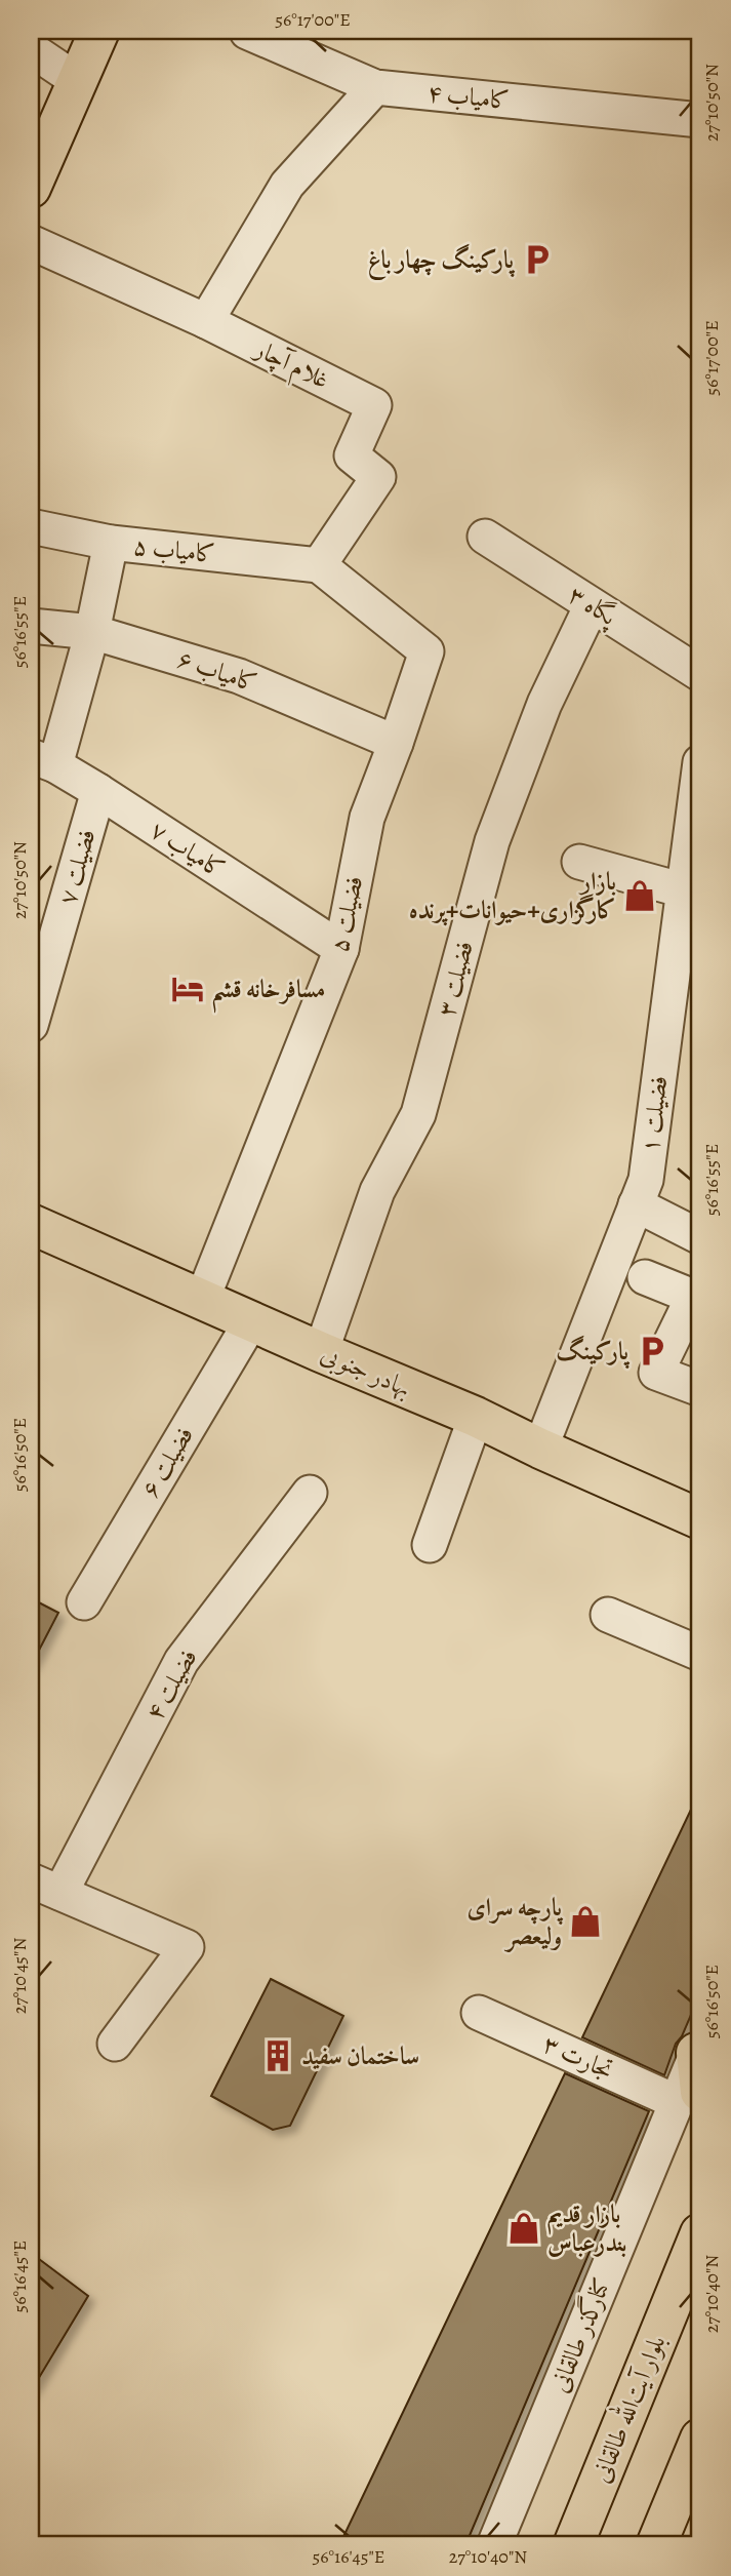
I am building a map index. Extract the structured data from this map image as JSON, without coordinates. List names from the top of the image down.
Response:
{
  "streets": {
    "main road": ["بهادر جنوبی", "بلوار آیت‌الله طالقانی"],
    "street": [
      "کامیاب ۴",
      "غلام آچار",
      "کامیاب ۵",
      "پگاه ۳",
      "کامیاب ۶",
      "کامیاب ۷",
      "فضیلت ۷",
      "فضیلت ۵",
      "فضیلت ۳",
      "فضیلت ۱",
      "فضیلت ۶",
      "فضیلت ۴",
      "تجارت ۳",
      "کنارگذر طالقانی"
    ]
  },
  "crossings": [
    ["غلام آچار", "کامیاب ۵"],
    ["غلام آچار", "فضیلت ۵"],
    ["کامیاب ۵", "فضیلت ۵"],
    ["پگاه ۳", "فضیلت ۳"],
    ["کامیاب ۶", "فضیلت ۵"],
    ["کامیاب ۷", "فضیلت ۷"],
    ["کامیاب ۷", "فضیلت ۵"],
    ["فضیلت ۵", "بهادر جنوبی"],
    ["فضیلت ۳", "بهادر جنوبی"],
    ["فضیلت ۱", "بهادر جنوبی"],
    ["بهادر جنوبی", "فضیلت ۶"],
    ["تجارت ۳", "کنارگذر طالقانی"]
  ],
  "places": {
    "parking": ["پارکینگ چهار باغ", "پارکینگ"],
    "shop": ["بازار کارگزاری+حیوانات+پرنده", "پارچه سرای ولیعصر", "بازار قدیم بندرعباس"],
    "hotel": ["مسافرخانه قشم"],
    "building": ["ساختمان سفید"]
  },
  "coordinates": [
    "56°17'00\"E",
    "27°10'50\"N",
    "56°16'55\"E",
    "56°16'50\"E",
    "27°10'45\"N",
    "56°16'45\"E",
    "27°10'40\"N"
  ]
}
